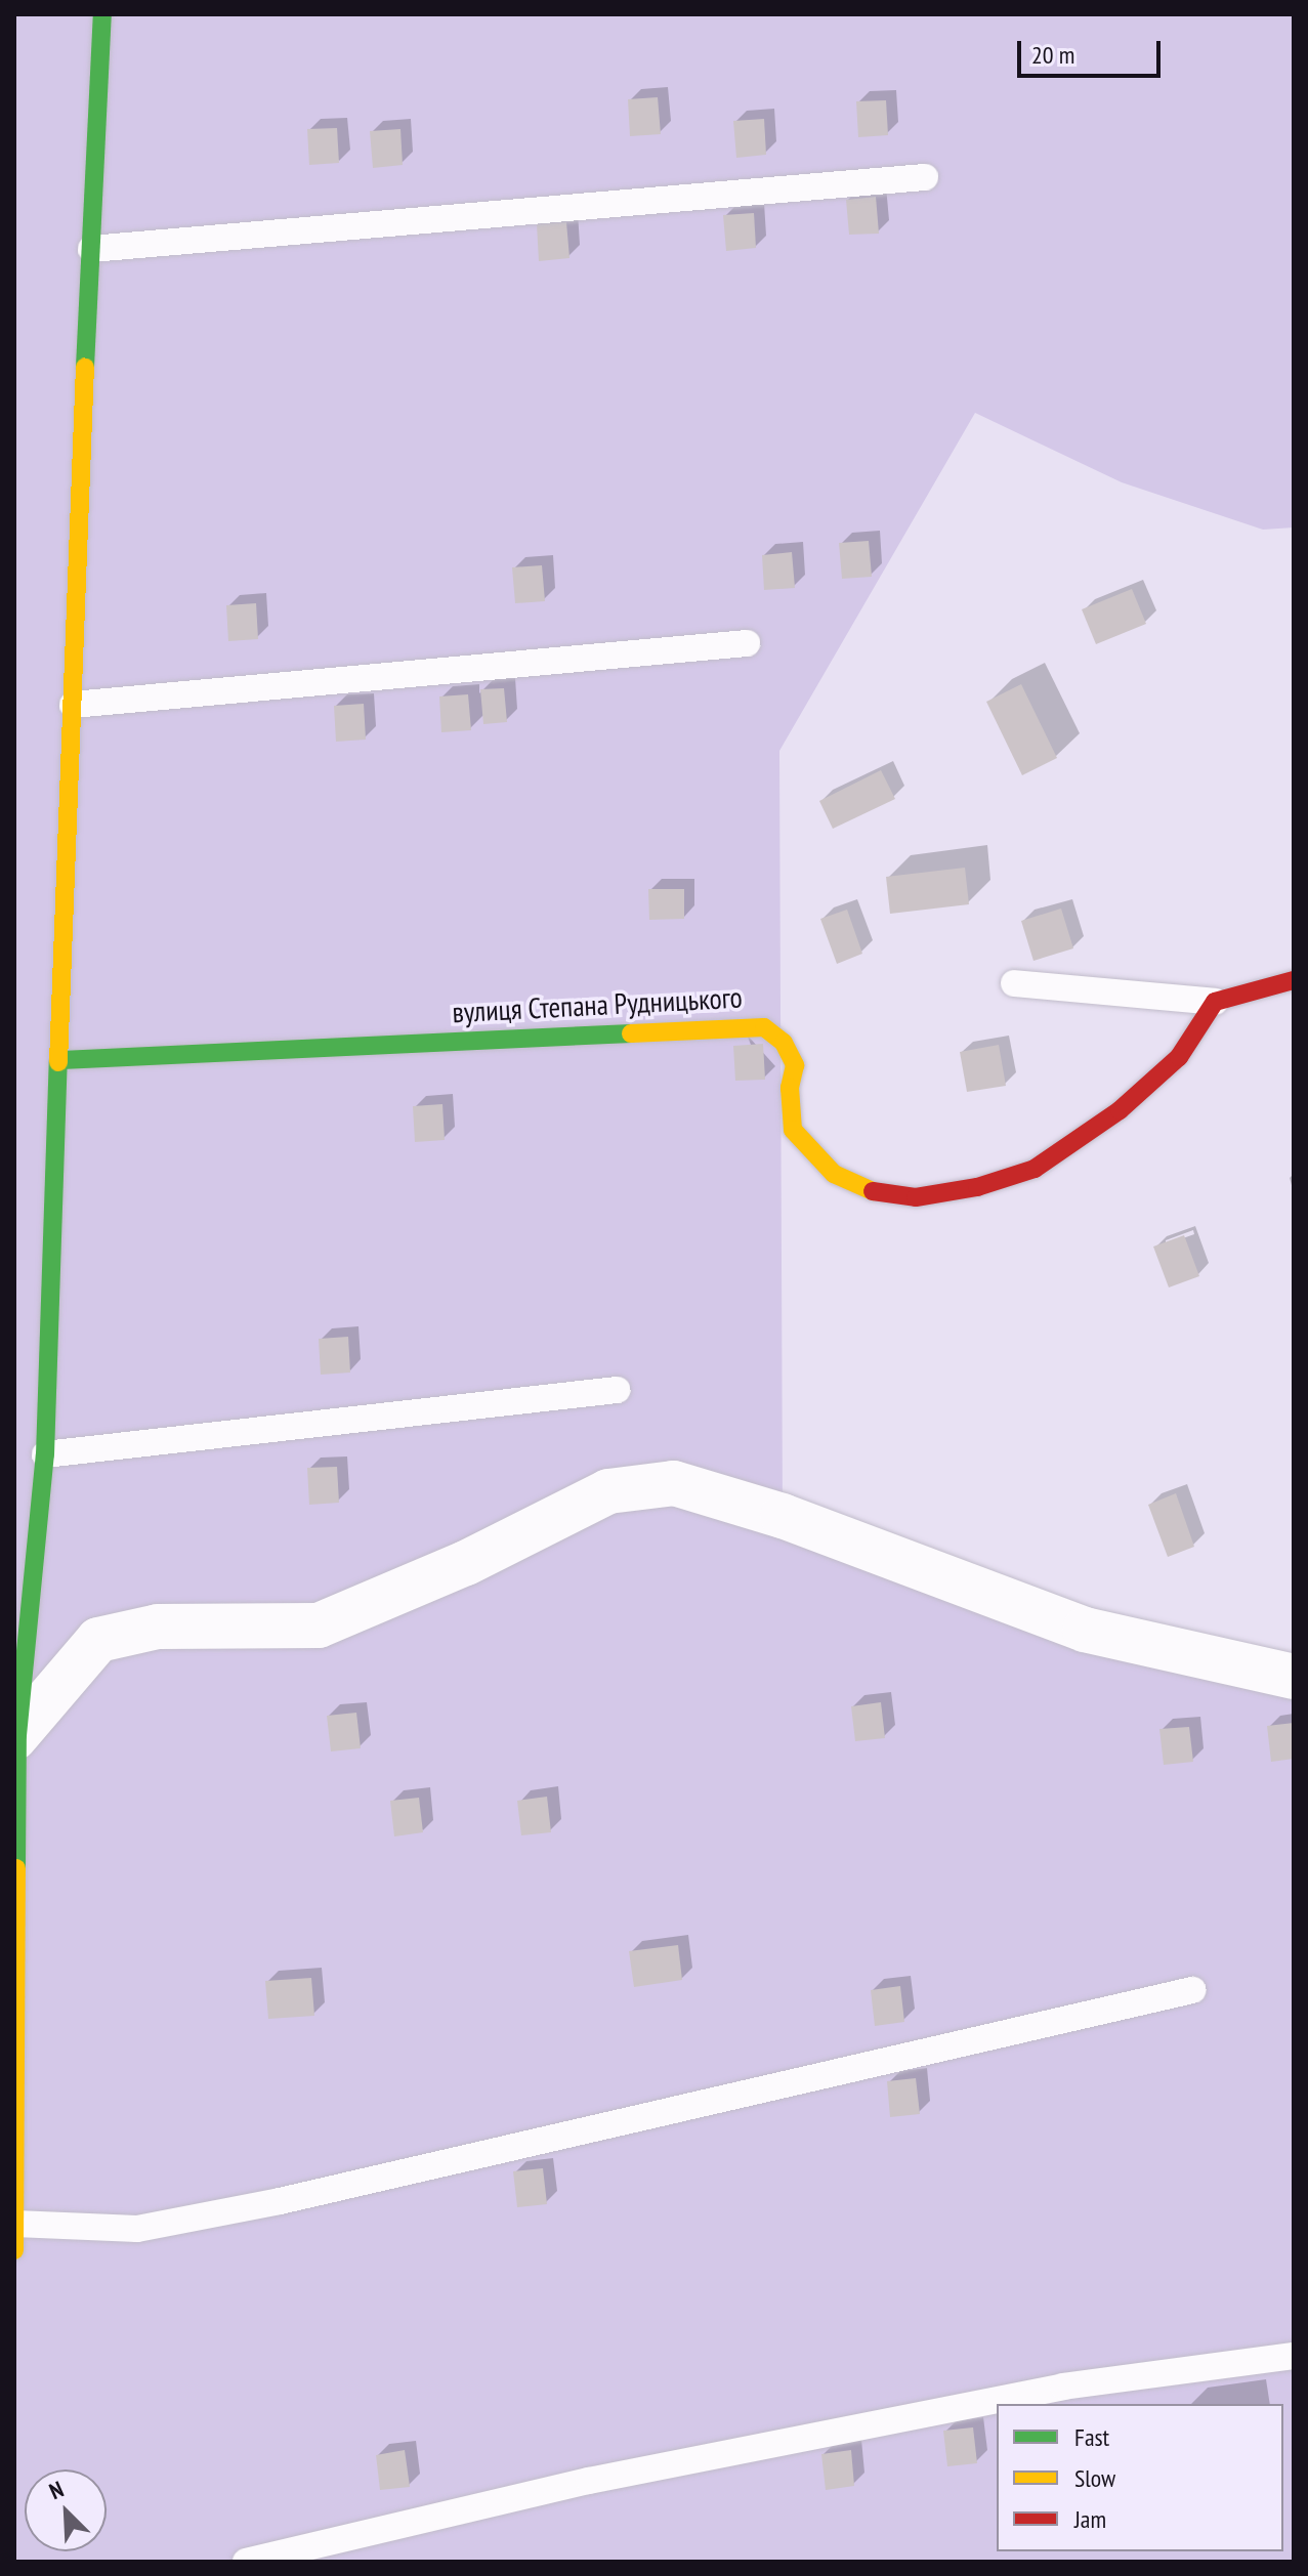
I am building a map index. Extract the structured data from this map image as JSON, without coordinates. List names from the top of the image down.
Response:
{
  "streets": {
    "street": ["вулиця Степана Рудницького"]
  },
  "legend": ["Fast", "Slow", "Jam"],
  "scale_bar": "20 m",
  "north": "top left"
}
